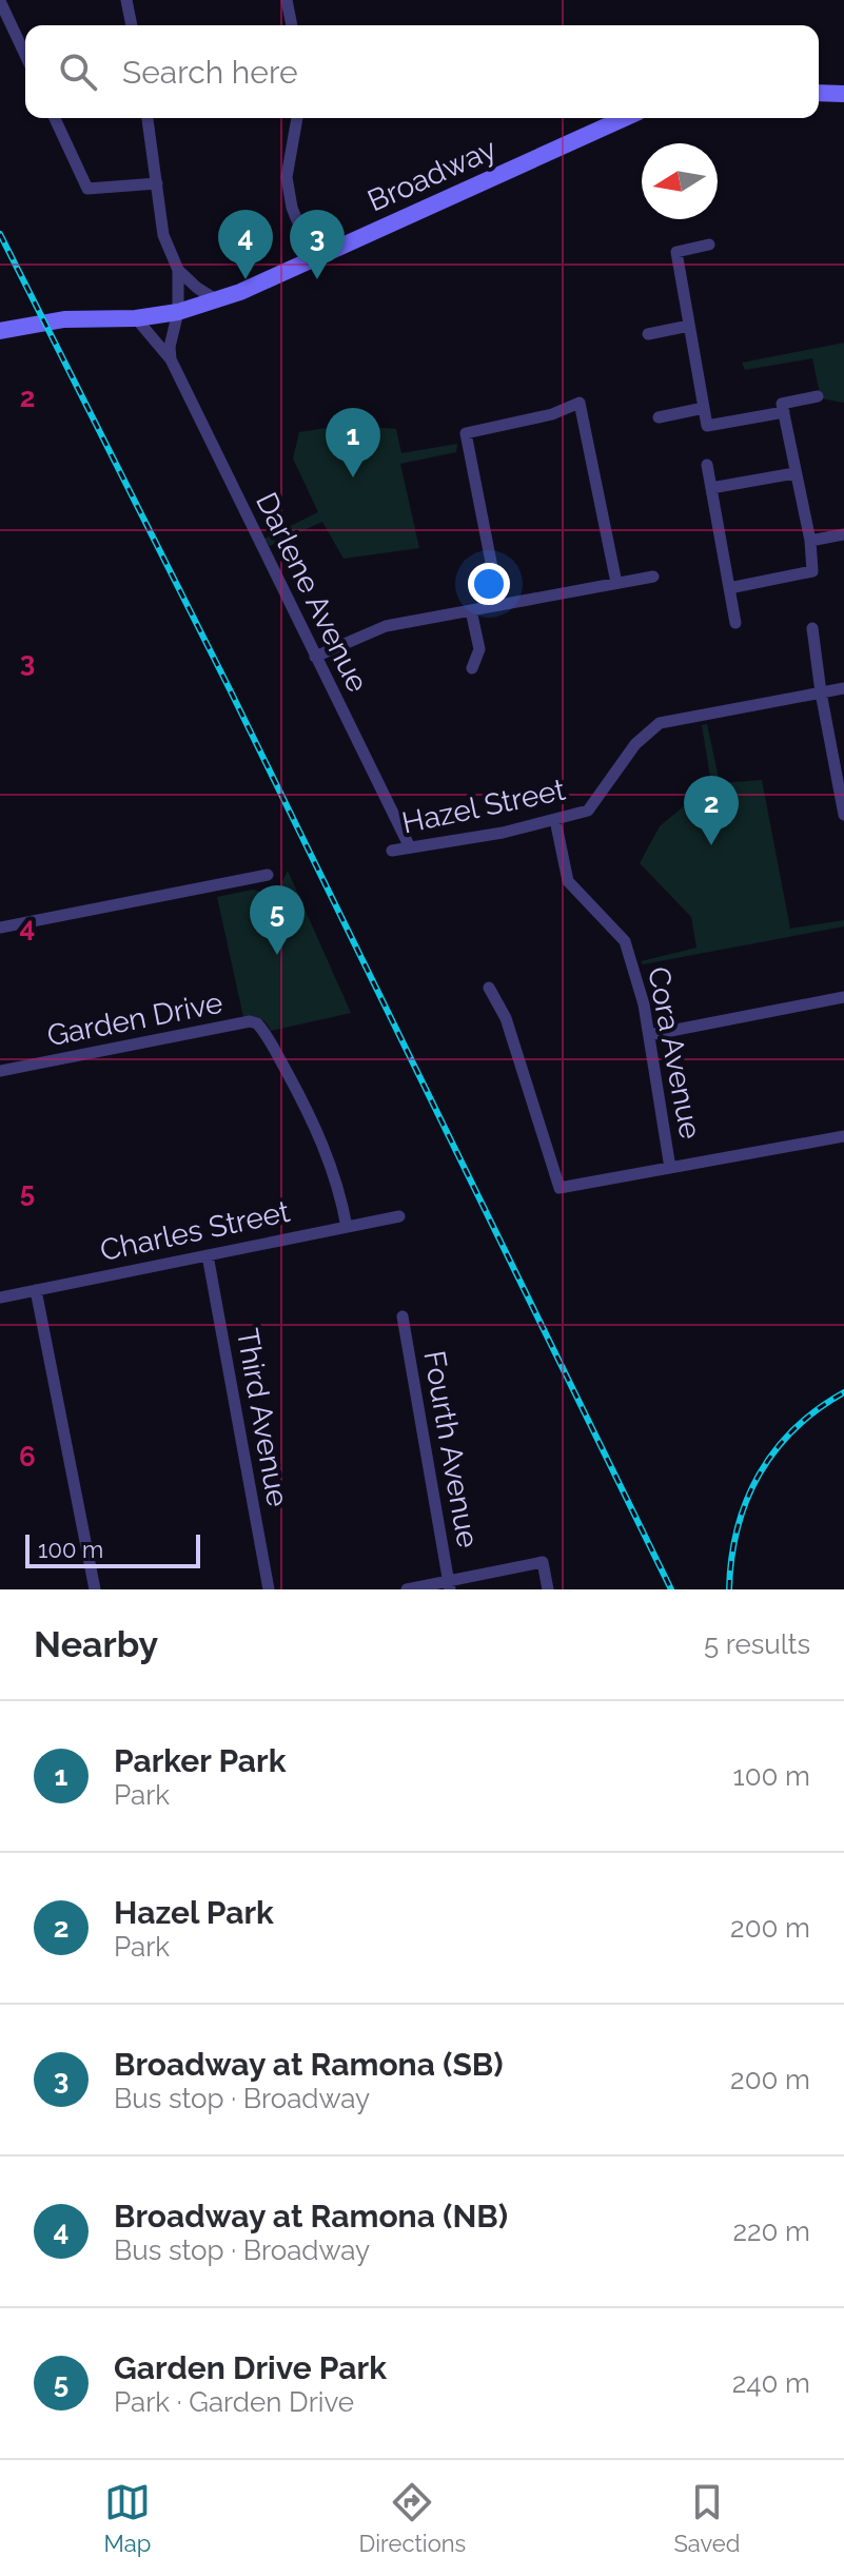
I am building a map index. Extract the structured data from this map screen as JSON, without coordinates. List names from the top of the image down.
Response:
{
  "streets": {
    "street": [
      "Broadway",
      "Darlene Avenue",
      "Hazel Street",
      "Garden Drive",
      "Cora Avenue",
      "Charles Street",
      "Third Avenue",
      "Fourth Avenue"
    ]
  },
  "crossings": [
    ["Broadway", "Darlene Avenue"],
    ["Darlene Avenue", "Hazel Street"],
    ["Hazel Street", "Cora Avenue"],
    ["Garden Drive", "Charles Street"],
    ["Charles Street", "Third Avenue"]
  ],
  "scale_bar": "100 m",
  "north": "left",
  "page": {
    "search": "Search here",
    "pins": [
      "3",
      "4",
      "1",
      "2",
      "5"
    ],
    "scale": "100 m",
    "heading": ["Nearby", "5 results"],
    "list": [
      {
        "mark": "1",
        "name": "Parker Park",
        "note": "Park",
        "value": "100 m"
      },
      {
        "mark": "2",
        "name": "Hazel Park",
        "note": "Park",
        "value": "200 m"
      },
      {
        "mark": "3",
        "name": "Broadway at Ramona (SB)",
        "note": "Bus stop · Broadway",
        "value": "200 m"
      },
      {
        "mark": "4",
        "name": "Broadway at Ramona (NB)",
        "note": "Bus stop · Broadway",
        "value": "220 m"
      },
      {
        "mark": "5",
        "name": "Garden Drive Park",
        "note": "Park · Garden Drive",
        "value": "240 m"
      }
    ],
    "nav": ["Map", "Directions", "Saved"]
  },
  "grid": {
    "rows": [
      "2",
      "3",
      "4",
      "5",
      "6"
    ]
  }
}
